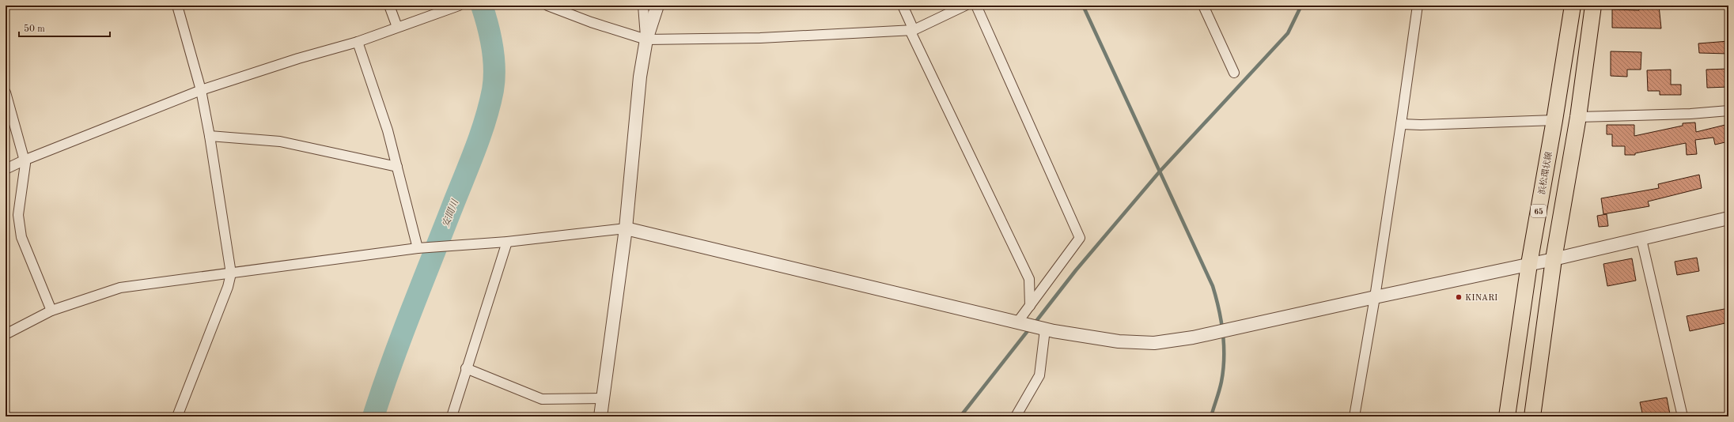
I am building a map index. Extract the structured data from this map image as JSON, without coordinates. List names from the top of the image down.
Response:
{
  "streets": {
    "main road": ["浜松環状線", "65"]
  },
  "water": ["安間川"],
  "places": ["KINARI"],
  "scale_bar": "50 m"
}
